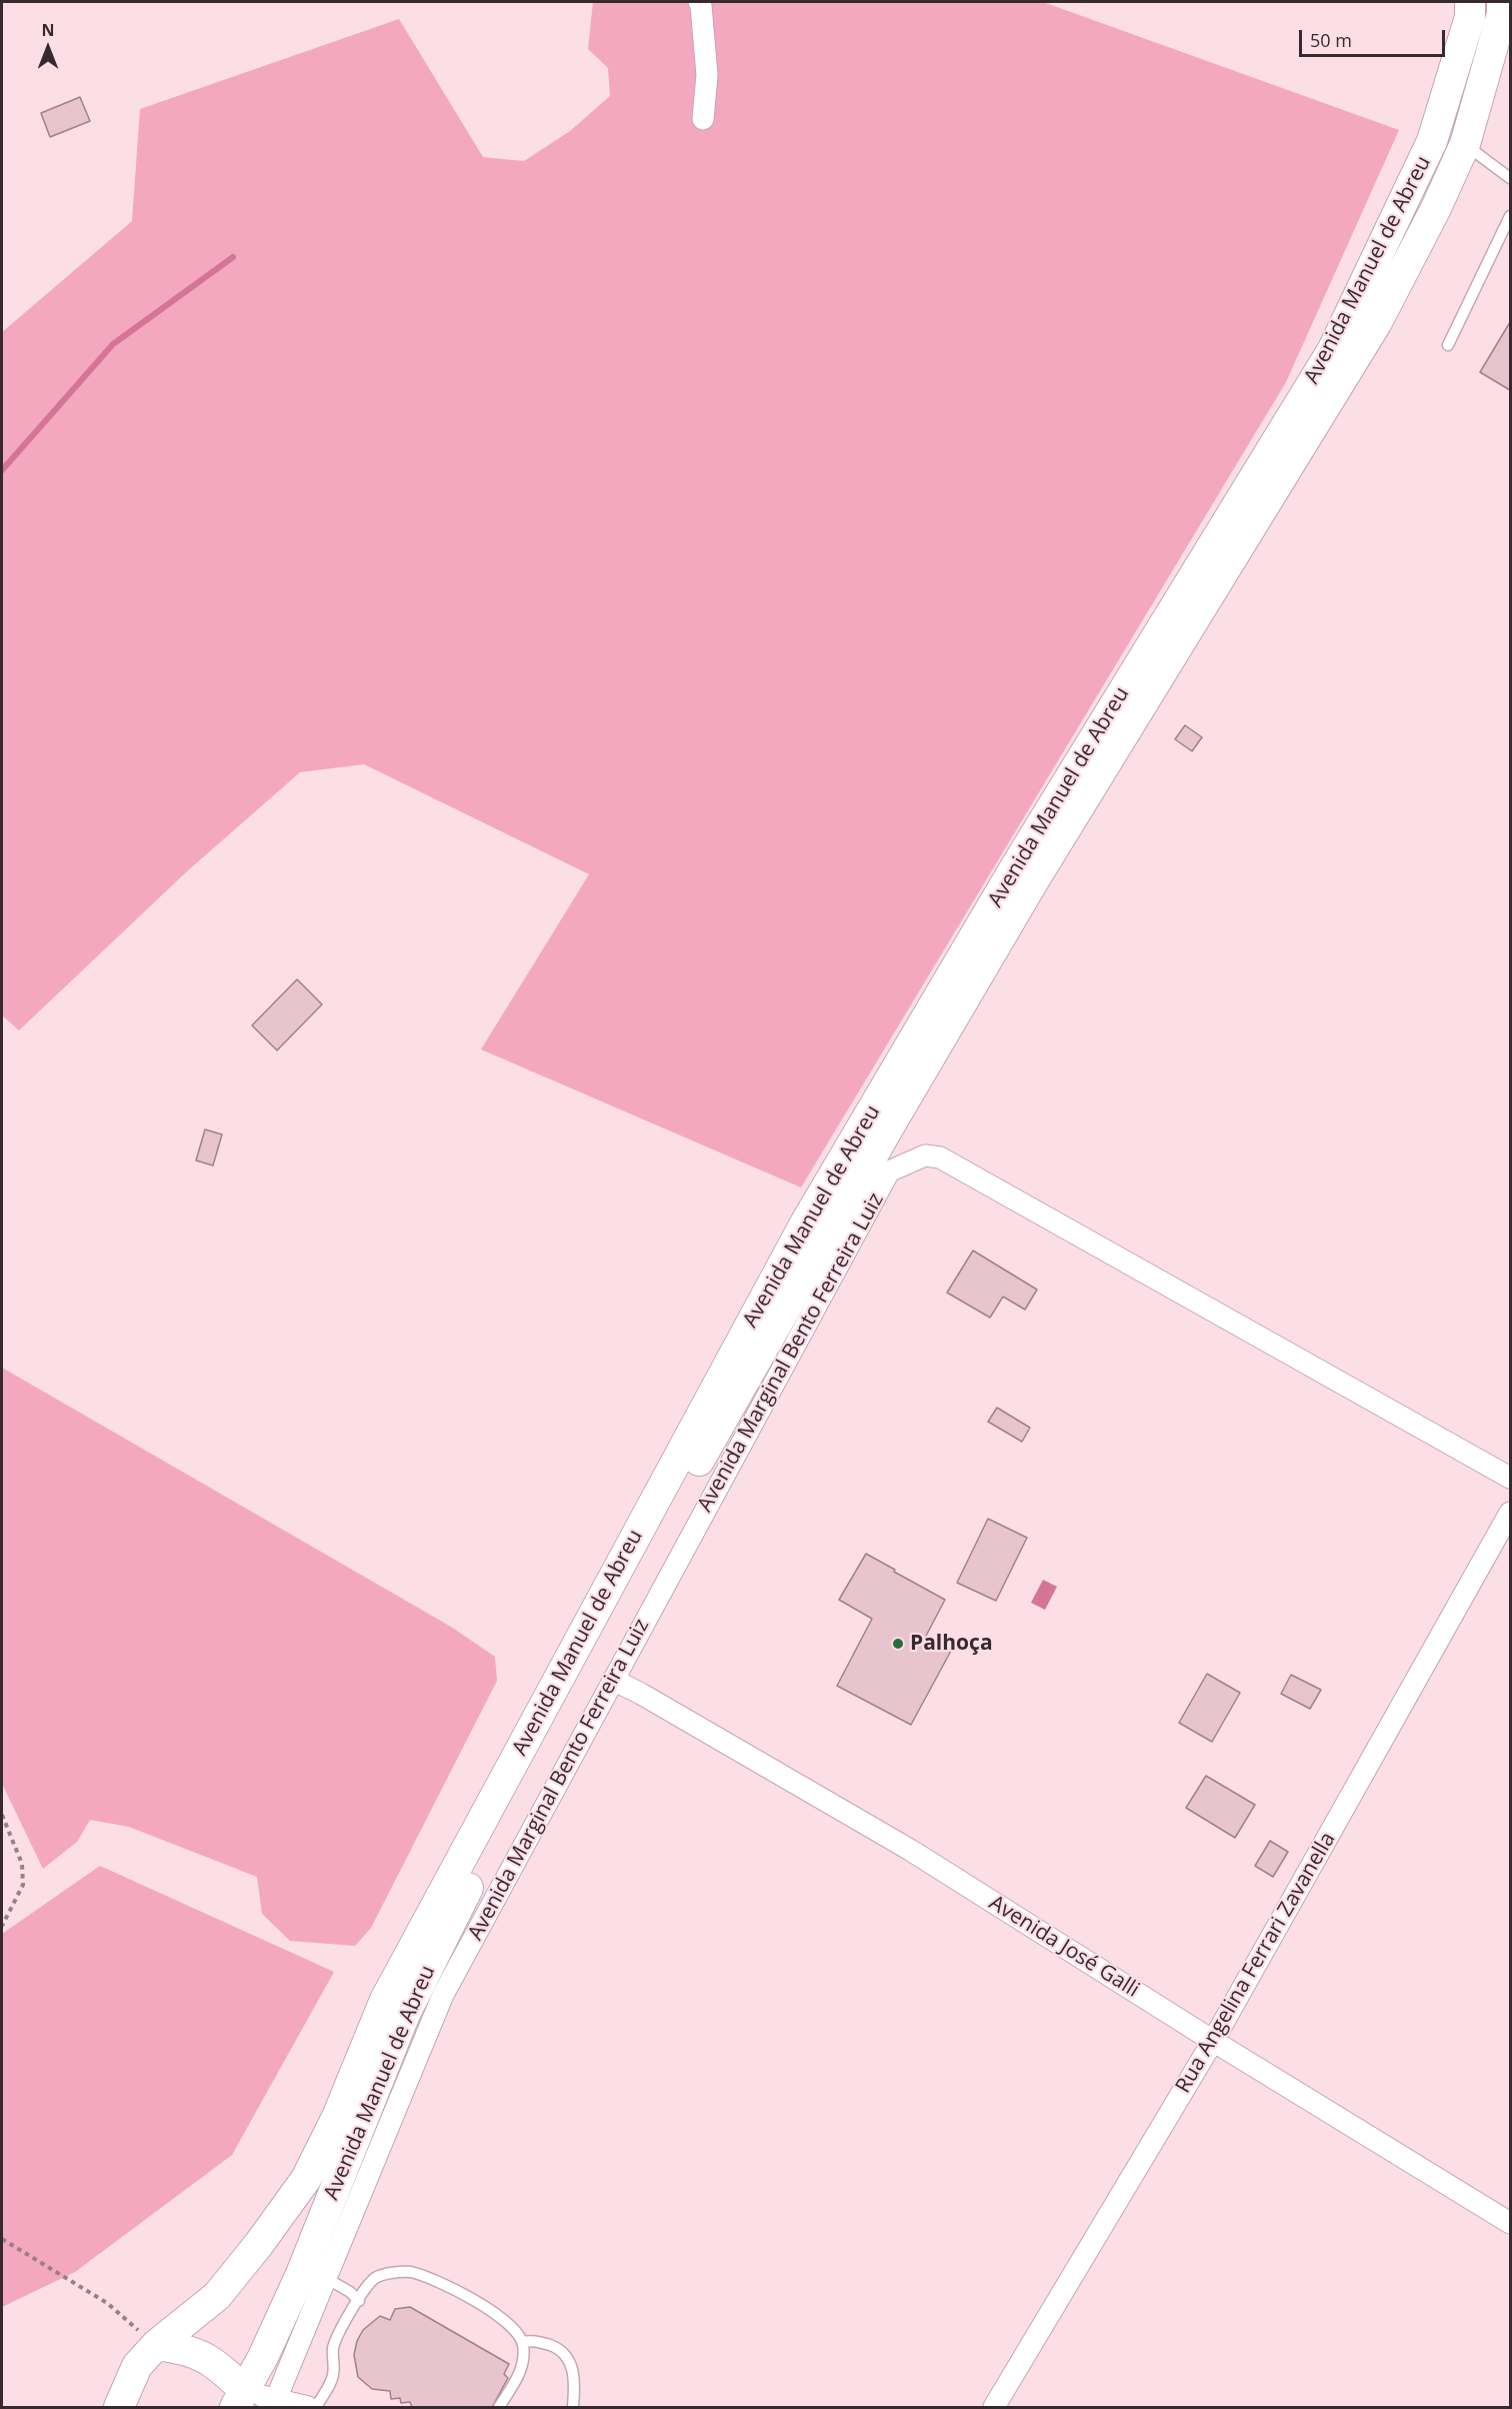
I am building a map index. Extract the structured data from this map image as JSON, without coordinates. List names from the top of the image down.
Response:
{
  "streets": {
    "main road": ["Avenida Manuel de Abreu"],
    "street": ["Avenida Marginal Bento Ferreira Luiz", "Avenida José Galli", "Rua Angelina Ferrari Zavanella"]
  },
  "crossings": [
    ["Avenida Manuel de Abreu", "Avenida Marginal Bento Ferreira Luiz"],
    ["Avenida Marginal Bento Ferreira Luiz", "Avenida José Galli"],
    ["Avenida José Galli", "Rua Angelina Ferrari Zavanella"]
  ],
  "places": ["Palhoça"],
  "scale_bar": "50 m",
  "north": "top"
}
